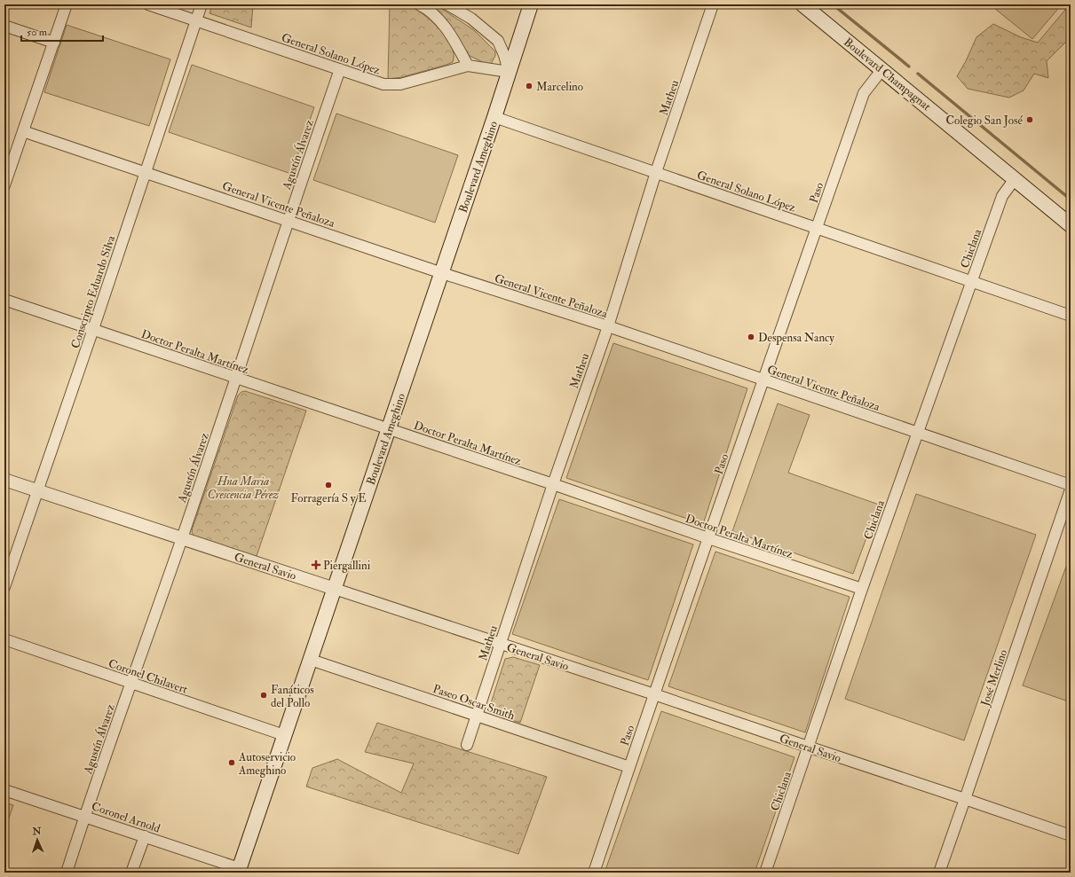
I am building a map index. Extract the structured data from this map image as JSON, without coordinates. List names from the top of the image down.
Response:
{
  "streets": {
    "main road": ["Boulevard Champagnat", "Boulevard Ameghino"],
    "street": [
      "General Solano López",
      "Matheu",
      "Agustín Álvarez",
      "Paso",
      "General Vicente Peñaloza",
      "Chiclana",
      "Conscripto Eduardo Silva",
      "Doctor Peralta Martínez",
      "General Savio",
      "Coronel Chilavert",
      "José Merlino",
      "Paseo Oscar Smith",
      "Coronel Arnold"
    ]
  },
  "crossings": [
    ["General Solano López", "Matheu"],
    ["General Solano López", "Agustín Álvarez"],
    ["General Solano López", "Boulevard Ameghino"],
    ["General Solano López", "Paso"],
    ["General Solano López", "Chiclana"],
    ["General Solano López", "Conscripto Eduardo Silva"],
    ["Boulevard Champagnat", "Paso"],
    ["Boulevard Champagnat", "Chiclana"],
    ["Matheu", "General Vicente Peñaloza"],
    ["Matheu", "Doctor Peralta Martínez"],
    ["Matheu", "General Savio"],
    ["Matheu", "Paseo Oscar Smith"],
    ["Agustín Álvarez", "General Vicente Peñaloza"],
    ["Agustín Álvarez", "Doctor Peralta Martínez"],
    ["Agustín Álvarez", "General Savio"],
    ["Agustín Álvarez", "Coronel Chilavert"],
    ["Agustín Álvarez", "Coronel Arnold"],
    ["Boulevard Ameghino", "General Vicente Peñaloza"],
    ["Boulevard Ameghino", "Doctor Peralta Martínez"],
    ["Boulevard Ameghino", "General Savio"],
    ["Boulevard Ameghino", "Coronel Chilavert"],
    ["Boulevard Ameghino", "Paseo Oscar Smith"],
    ["Boulevard Ameghino", "Coronel Arnold"],
    ["Paso", "General Vicente Peñaloza"],
    ["Paso", "Doctor Peralta Martínez"],
    ["Paso", "General Savio"],
    ["Paso", "Paseo Oscar Smith"],
    ["General Vicente Peñaloza", "Chiclana"],
    ["General Vicente Peñaloza", "Conscripto Eduardo Silva"],
    ["Chiclana", "Doctor Peralta Martínez"],
    ["Chiclana", "General Savio"],
    ["Conscripto Eduardo Silva", "Doctor Peralta Martínez"],
    ["Conscripto Eduardo Silva", "General Savio"],
    ["General Savio", "José Merlino"]
  ],
  "parks": ["Hna Maria Crescencia Pérez"],
  "places": {
    "other": [
      "Marcelino",
      "Colegio San José",
      "Despensa Nancy",
      "Forragería S y E",
      "Fanáticos del Pollo",
      "Autoservicio Ameghino"
    ],
    "health": ["Piergallini"]
  },
  "scale_bar": "50 m",
  "north": "top"
}
